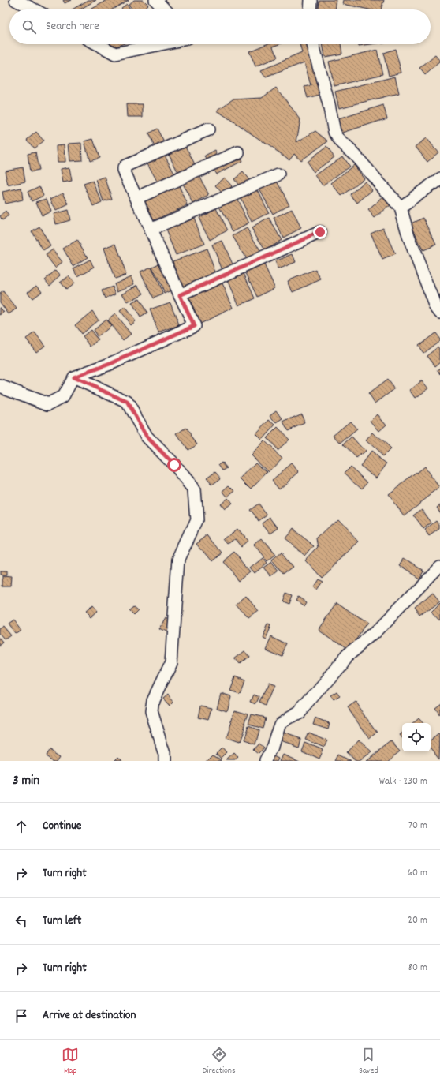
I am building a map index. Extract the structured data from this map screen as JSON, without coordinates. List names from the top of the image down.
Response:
{
  "page": {
    "search": "Search here",
    "heading": ["3 min", "Walk · 230 m"],
    "list": [
      ["Continue", "70 m"],
      ["Turn right", "60 m"],
      ["Turn left", "20 m"],
      ["Turn right", "80 m"],
      "Arrive at destination"
    ],
    "nav": ["Map", "Directions", "Saved"]
  }
}
